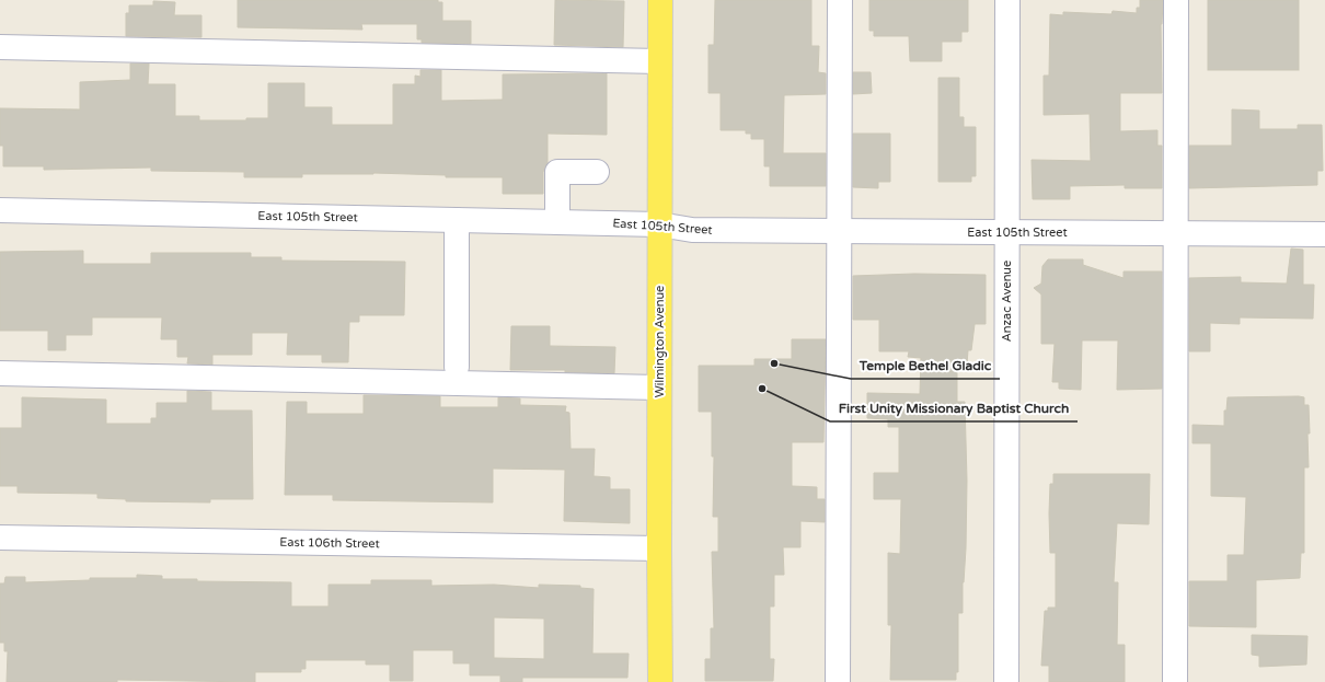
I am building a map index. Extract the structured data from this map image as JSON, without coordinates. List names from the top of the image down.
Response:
{
  "streets": {
    "main road": ["Wilmington Avenue"],
    "street": ["East 105th Street", "Anzac Avenue", "East 106th Street"]
  },
  "crossings": [
    ["East 105th Street", "Anzac Avenue"],
    ["East 105th Street", "Wilmington Avenue"],
    ["Wilmington Avenue", "East 106th Street"]
  ],
  "places": ["Temple Bethel Gladic", "First Unity Missionary Baptist Church"]
}
